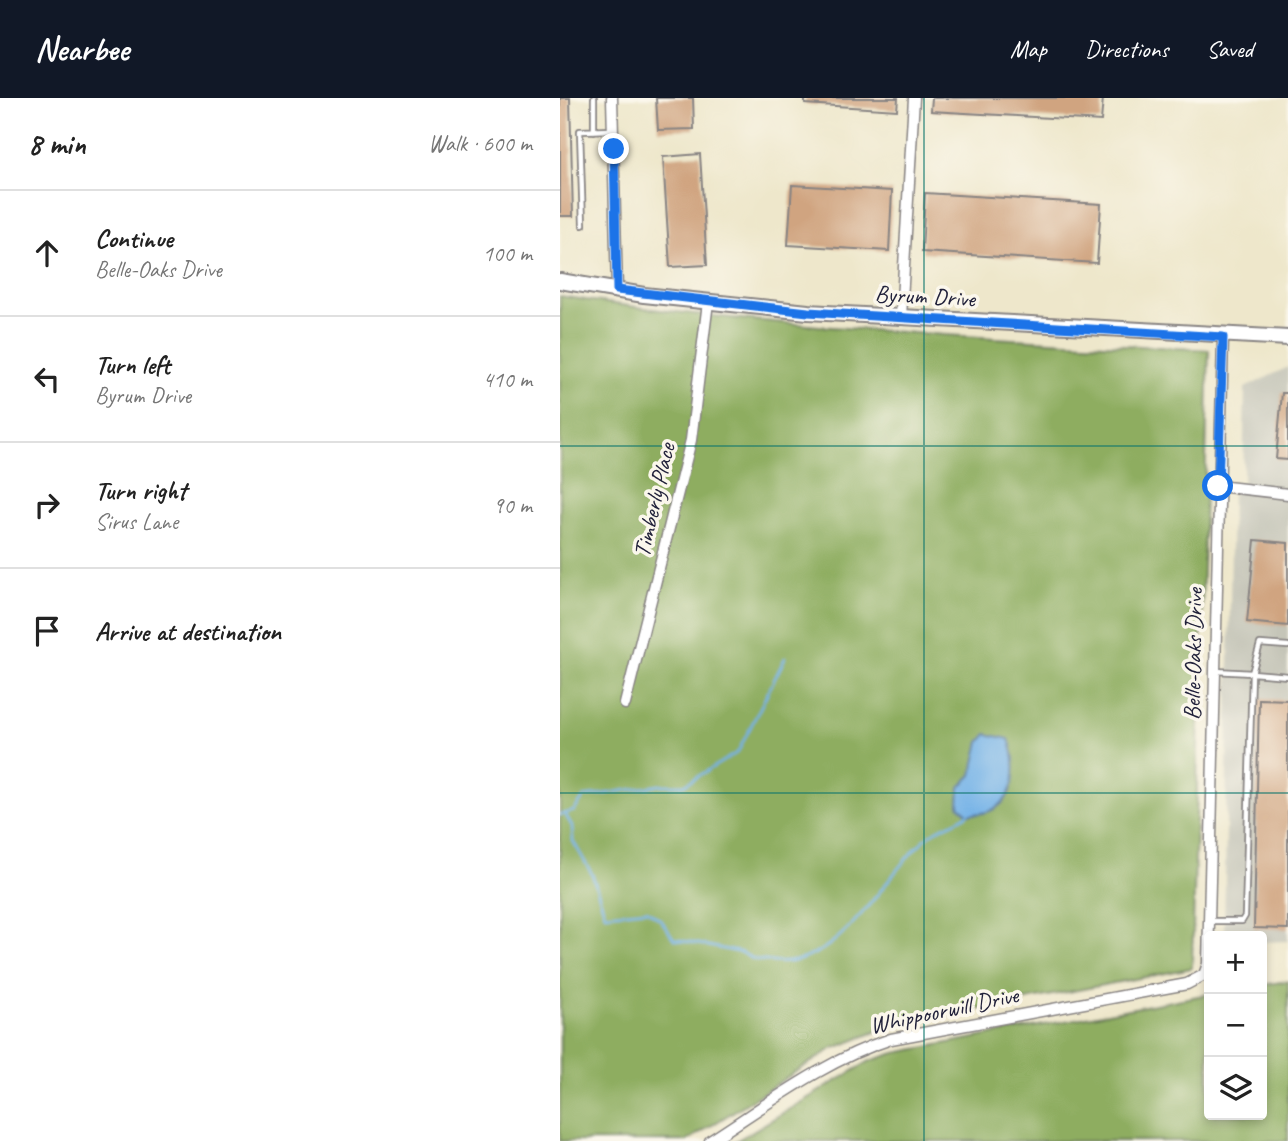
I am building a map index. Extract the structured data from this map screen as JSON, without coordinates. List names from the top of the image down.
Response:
{
  "streets": {
    "street": [
      "Byrum Drive",
      "Timberly Place",
      "Belle-Oaks Drive",
      "Whippoorwill Drive"
    ]
  },
  "crossings": [
    ["Byrum Drive", "Timberly Place"],
    ["Byrum Drive", "Belle-Oaks Drive"]
  ],
  "page": {
    "header": "Nearbee",
    "nav": ["Map", "Directions", "Saved"],
    "heading": ["8 min", "Walk · 600 m"],
    "list": [
      ["Continue", "Belle-Oaks Drive", "100 m"],
      ["Turn left", "Byrum Drive", "410 m"],
      ["Turn right", "Sirus Lane", "90 m"],
      "Arrive at destination"
    ],
    "map_buttons": ["+", "−"]
  }
}
